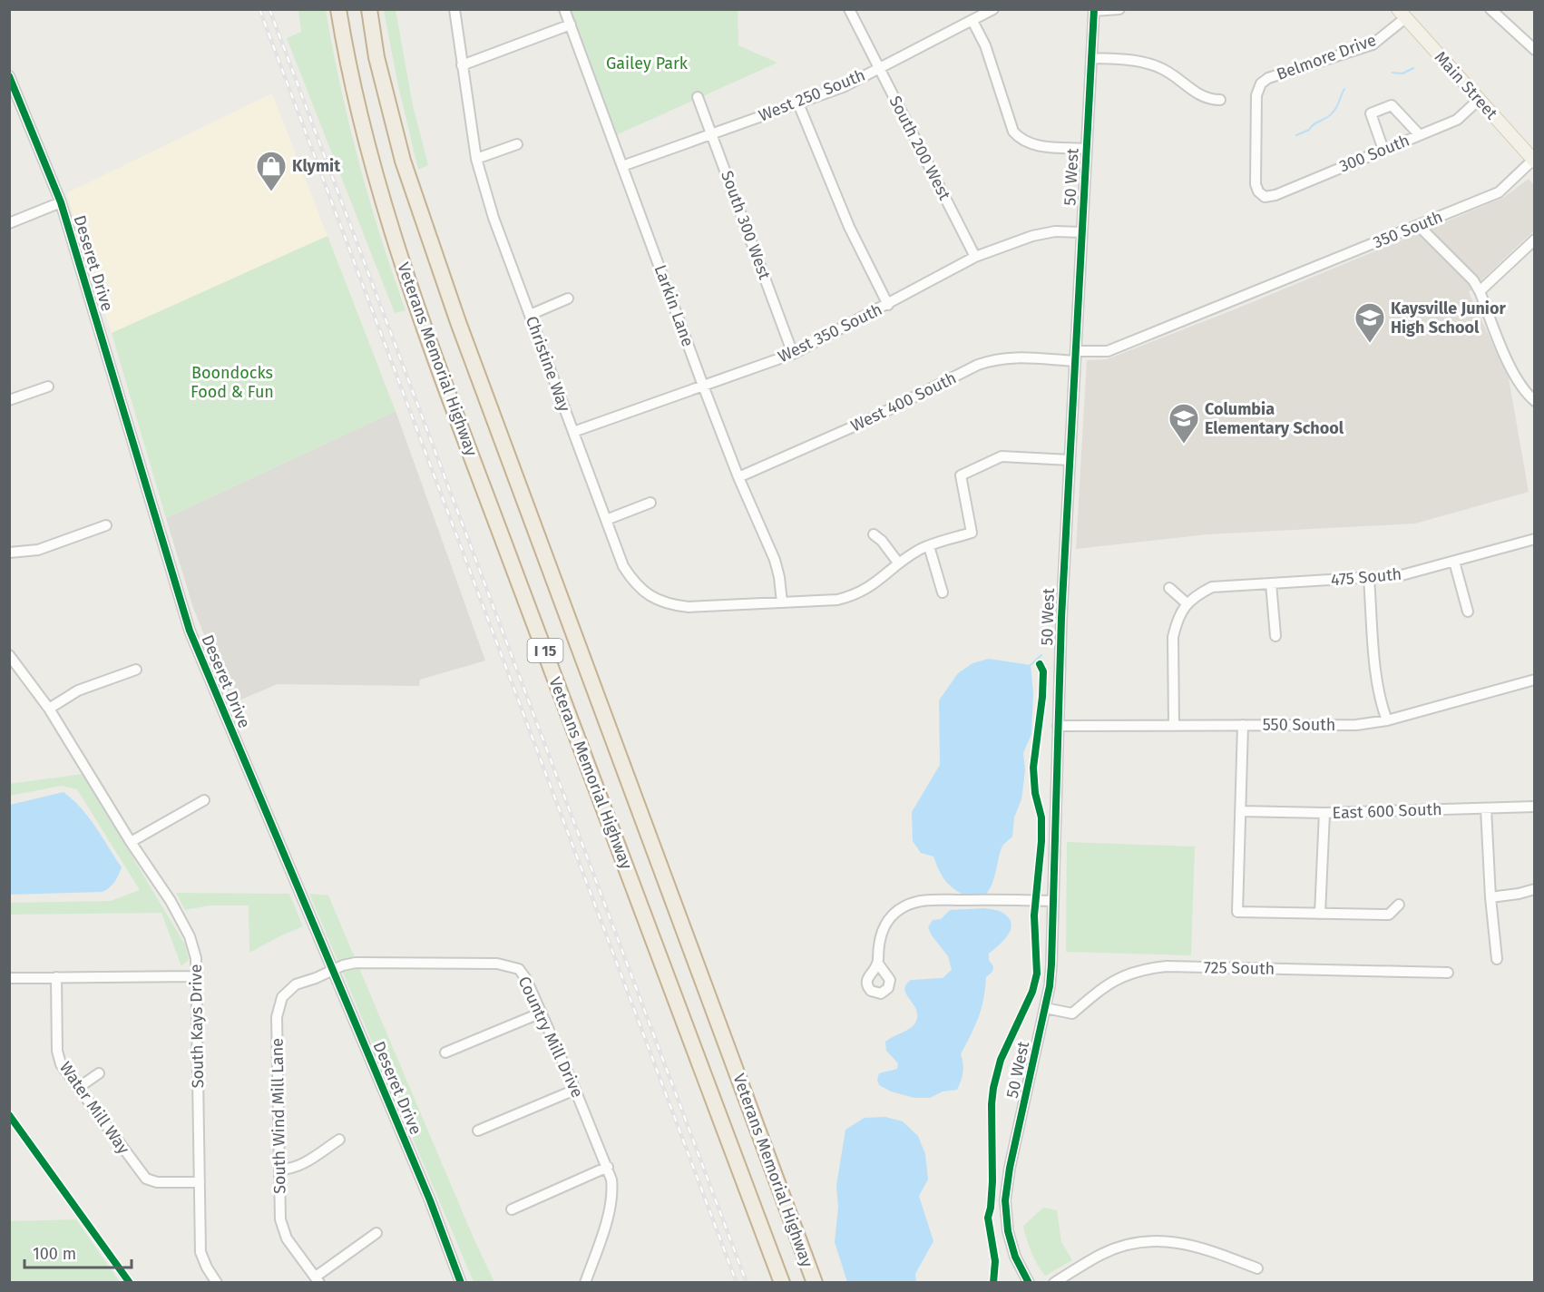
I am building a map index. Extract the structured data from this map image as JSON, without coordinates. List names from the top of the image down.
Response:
{
  "streets": {
    "highway": ["Veterans Memorial Highway", "I 15"],
    "main road": ["Main Street"],
    "street": [
      "Belmore Drive",
      "West 250 South",
      "South 200 West",
      "300 South",
      "50 West",
      "South 300 West",
      "350 South",
      "Deseret Drive",
      "Larkin Lane",
      "West 350 South",
      "Christine Way",
      "West 400 South",
      "475 South",
      "550 South",
      "East 600 South",
      "725 South",
      "South Kays Drive",
      "Country Mill Drive",
      "Water Mill Way",
      "South Wind Mill Lane"
    ]
  },
  "crossings": [
    ["Belmore Drive", "Main Street"],
    ["Belmore Drive", "300 South"],
    ["Main Street", "300 South"],
    ["Main Street", "350 South"],
    ["West 250 South", "South 200 West"],
    ["West 250 South", "South 300 West"],
    ["West 250 South", "Larkin Lane"],
    ["South 200 West", "West 350 South"],
    ["50 West", "350 South"],
    ["50 West", "West 350 South"],
    ["50 West", "Christine Way"],
    ["50 West", "West 400 South"],
    ["50 West", "550 South"],
    ["50 West", "725 South"],
    ["South 300 West", "West 350 South"],
    ["350 South", "West 400 South"],
    ["Deseret Drive", "Country Mill Drive"],
    ["Deseret Drive", "South Wind Mill Lane"],
    ["Larkin Lane", "West 350 South"],
    ["Larkin Lane", "Christine Way"],
    ["Larkin Lane", "West 400 South"],
    ["West 350 South", "Christine Way"],
    ["South Kays Drive", "Water Mill Way"],
    ["Country Mill Drive", "South Wind Mill Lane"]
  ],
  "parks": ["Gailey Park", "Boondocks Food & Fun"],
  "places": {
    "shop": ["Klymit"],
    "school or university": ["Kaysville Junior High School", "Columbia Elementary School"]
  },
  "scale_bar": "100 m"
}
